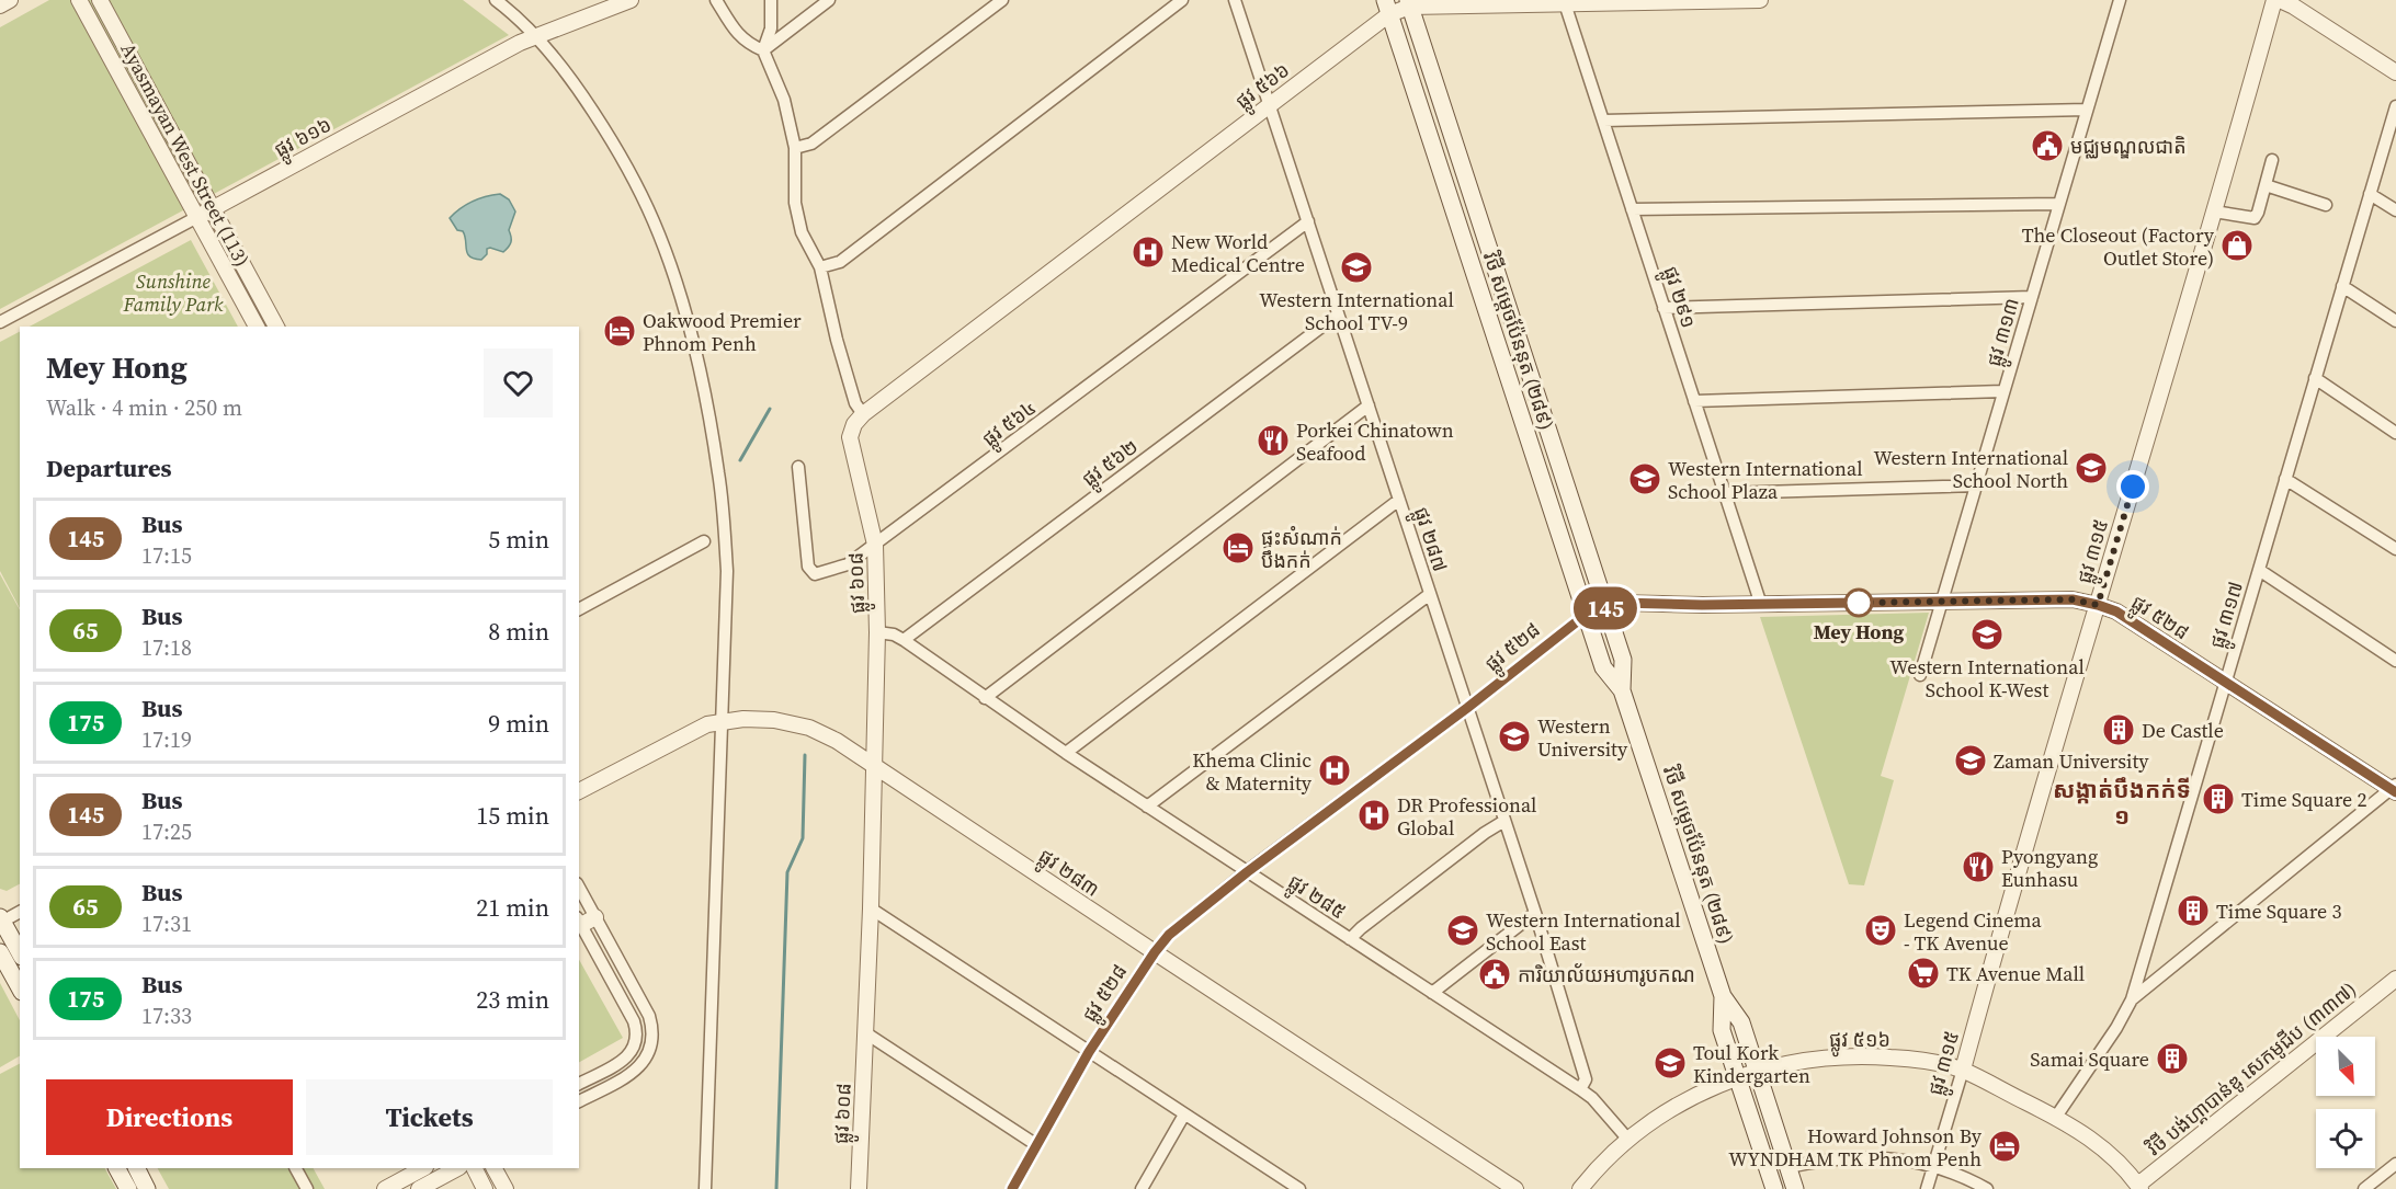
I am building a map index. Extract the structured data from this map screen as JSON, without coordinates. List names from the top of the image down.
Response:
{
  "streets": {
    "main road": ["វិថី សម្តេចប៉ែននុត (២៨៩)"],
    "street": [
      "ផ្លូវ ៥៦៦",
      "ផ្លូវ ៦១៦",
      "Ayasmayan West Street (113)",
      "ផ្លូវ ២៩១",
      "ផ្លូវ ៣១៣",
      "ផ្លូវ ៥៦៤",
      "ផ្លូវ ៥៦២",
      "ផ្លូវ ២៨៧",
      "ផ្លូវ ៣១៥",
      "ផ្លូវ ៦០៨",
      "ផ្លូវ ៣១៧",
      "ផ្លូវ ៥២៨",
      "ផ្លូវ ២៨៣",
      "ផ្លូវ ២៨៥",
      "ផ្លូវ ៥១៦",
      "វិថី បង់ហ្គាបាន់ឌូ សេកមូជីប (៣៣៧)"
    ]
  },
  "crossings": [
    ["ផ្លូវ ៥៦៦", "ផ្លូវ ២៩១"],
    ["ផ្លូវ ៥៦៦", "វិថី សម្តេចប៉ែននុត (២៨៩)"],
    ["ផ្លូវ ៥៦៦", "ផ្លូវ ២៨៧"],
    ["ផ្លូវ ៥៦៦", "ផ្លូវ ៦០៨"],
    ["ផ្លូវ ៦១៦", "Ayasmayan West Street (113)"],
    ["ផ្លូវ ២៩១", "ផ្លូវ ៥២៨"],
    ["ផ្លូវ ៣១៣", "ផ្លូវ ៥២៨"],
    ["វិថី សម្តេចប៉ែននុត (២៨៩)", "ផ្លូវ ៥២៨"],
    ["វិថី សម្តេចប៉ែននុត (២៨៩)", "ផ្លូវ ៥១៦"],
    ["ផ្លូវ ៥៦៤", "ផ្លូវ ២៨៧"],
    ["ផ្លូវ ៥៦៤", "ផ្លូវ ៦០៨"],
    ["ផ្លូវ ៥៦២", "ផ្លូវ ២៨៧"],
    ["ផ្លូវ ៥៦២", "ផ្លូវ ២៨៥"],
    ["ផ្លូវ ២៨៧", "ផ្លូវ ៥២៨"],
    ["ផ្លូវ ២៨៧", "ផ្លូវ ២៨៥"],
    ["ផ្លូវ ៣១៥", "ផ្លូវ ៥២៨"],
    ["ផ្លូវ ៣១៥", "ផ្លូវ ៥១៦"],
    ["ផ្លូវ ៦០៨", "ផ្លូវ ២៨៣"],
    ["ផ្លូវ ៦០៨", "ផ្លូវ ២៨៥"],
    ["ផ្លូវ ៣១៧", "ផ្លូវ ៥២៨"],
    ["ផ្លូវ ៣១៧", "ផ្លូវ ៥១៦"],
    ["ផ្លូវ ៥២៨", "ផ្លូវ ២៨៣"],
    ["ផ្លូវ ៥២៨", "ផ្លូវ ២៨៥"],
    ["ផ្លូវ ២៨៥", "ផ្លូវ ៥១៦"],
    ["ផ្លូវ ៥១៦", "វិថី បង់ហ្គាបាន់ឌូ សេកមូជីប (៣៣៧)"]
  ],
  "districts": ["សង្កាត់បឹងកក់ទី ១"],
  "parks": ["Sunshine Family Park"],
  "places": {
    "public building": ["មជ្ឈមណ្ឌលជាតិ", "ការិយាល័យអហារូបកណ"],
    "shop": ["The Closeout (Factory Outlet Store)"],
    "hospital": ["New World Medical Centre", "Khema Clinic & Maternity", "DR Professional Global"],
    "school or university": [
      "Western International School TV-9",
      "Western International School North",
      "Western International School Plaza",
      "Western International School K-West",
      "Western University",
      "Zaman University",
      "Western International School East",
      "Toul Kork Kindergarten"
    ],
    "hotel": ["Oakwood Premier Phnom Penh", "ផ្ទះសំណាក់ បឹងកក់", "Howard Johnson By WYNDHAM TK Phnom Penh"],
    "restaurant": ["Porkei Chinatown Seafood", "Pyongyang Eunhasu"],
    "other": ["Mey Hong"],
    "building": [
      "De Castle",
      "Time Square 2",
      "Time Square 3",
      "Samai Square"
    ],
    "theatre": ["Legend Cinema - TK Avenue"],
    "supermarket": ["TK Avenue Mall"]
  },
  "lines": ["bus line 145"],
  "north": "bottom right",
  "page": {
    "on_map": "145",
    "heading": [
      ["Mey Hong", "Walk · 4 min · 250 m"],
      "Departures"
    ],
    "list": [
      {
        "mark": "145",
        "name": "Bus",
        "note": "17:15",
        "value": "5 min"
      },
      {
        "mark": "65",
        "name": "Bus",
        "note": "17:18",
        "value": "8 min"
      },
      {
        "mark": "175",
        "name": "Bus",
        "note": "17:19",
        "value": "9 min"
      },
      {
        "mark": "145",
        "name": "Bus",
        "note": "17:25",
        "value": "15 min"
      },
      {
        "mark": "65",
        "name": "Bus",
        "note": "17:31",
        "value": "21 min"
      },
      {
        "mark": "175",
        "name": "Bus",
        "note": "17:33",
        "value": "23 min"
      }
    ],
    "buttons": ["Directions", "Tickets"]
  }
}
